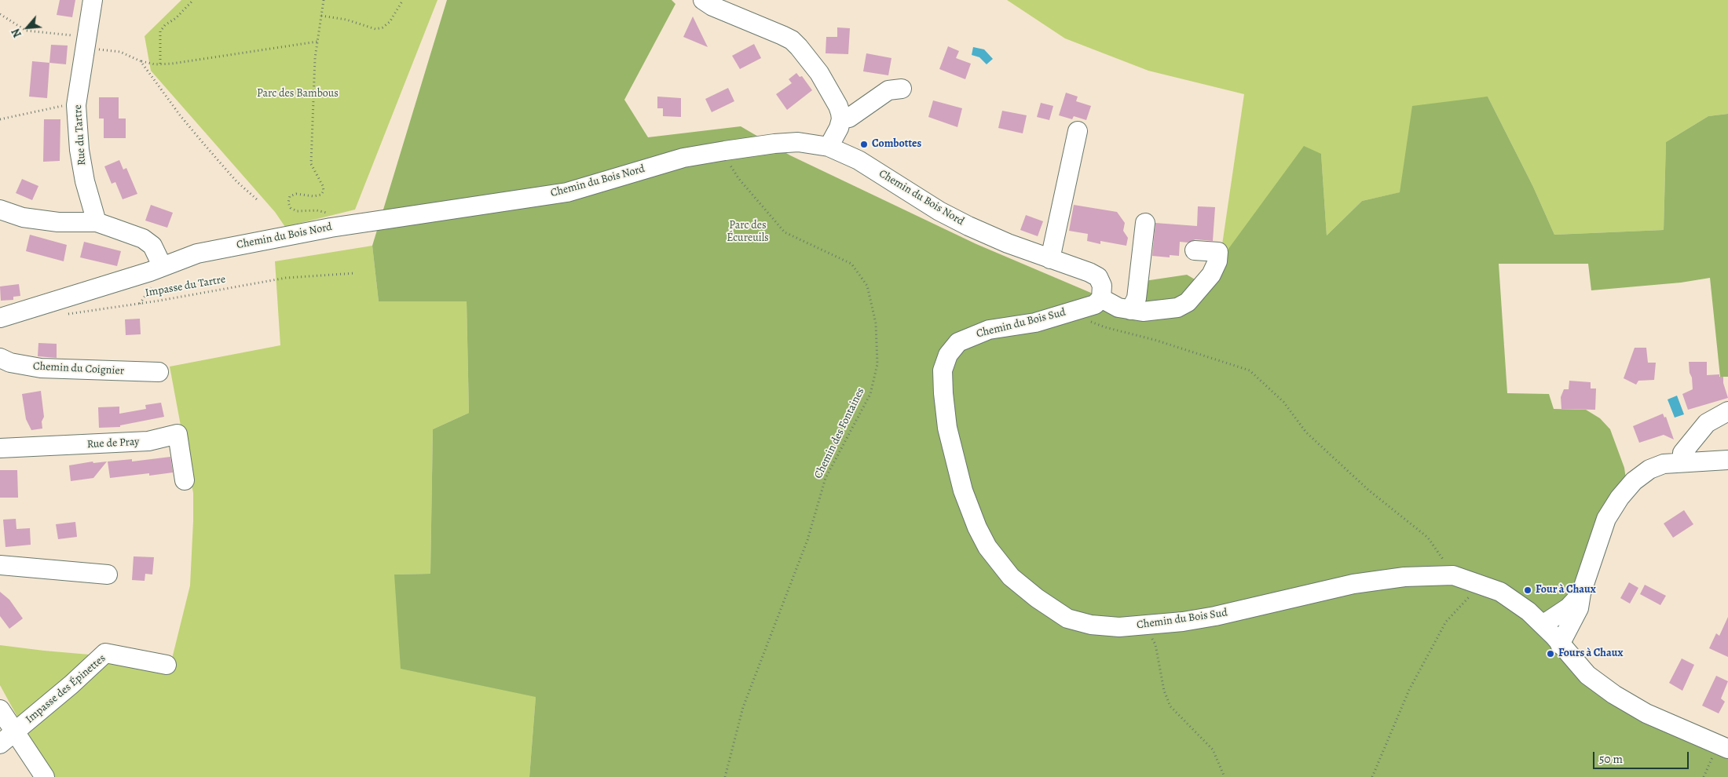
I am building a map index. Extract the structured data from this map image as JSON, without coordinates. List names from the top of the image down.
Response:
{
  "streets": {
    "street": [
      "Rue du Tartre",
      "Chemin du Bois Nord",
      "Chemin du Bois Sud",
      "Chemin du Coignier",
      "Rue de Pray",
      "Impasse des Épinettes"
    ],
    "path": ["Impasse du Tartre", "Chemin des Fontaines"]
  },
  "crossings": [
    ["Chemin du Bois Nord", "Chemin du Bois Sud"],
    ["Chemin du Bois Nord", "Chemin des Fontaines"]
  ],
  "parks": ["Parc des Bambous", "Parc des Écureuils"],
  "places": ["Combottes", "Four à Chaux", "Fours à Chaux"],
  "scale_bar": "50 m",
  "north": "bottom left"
}
